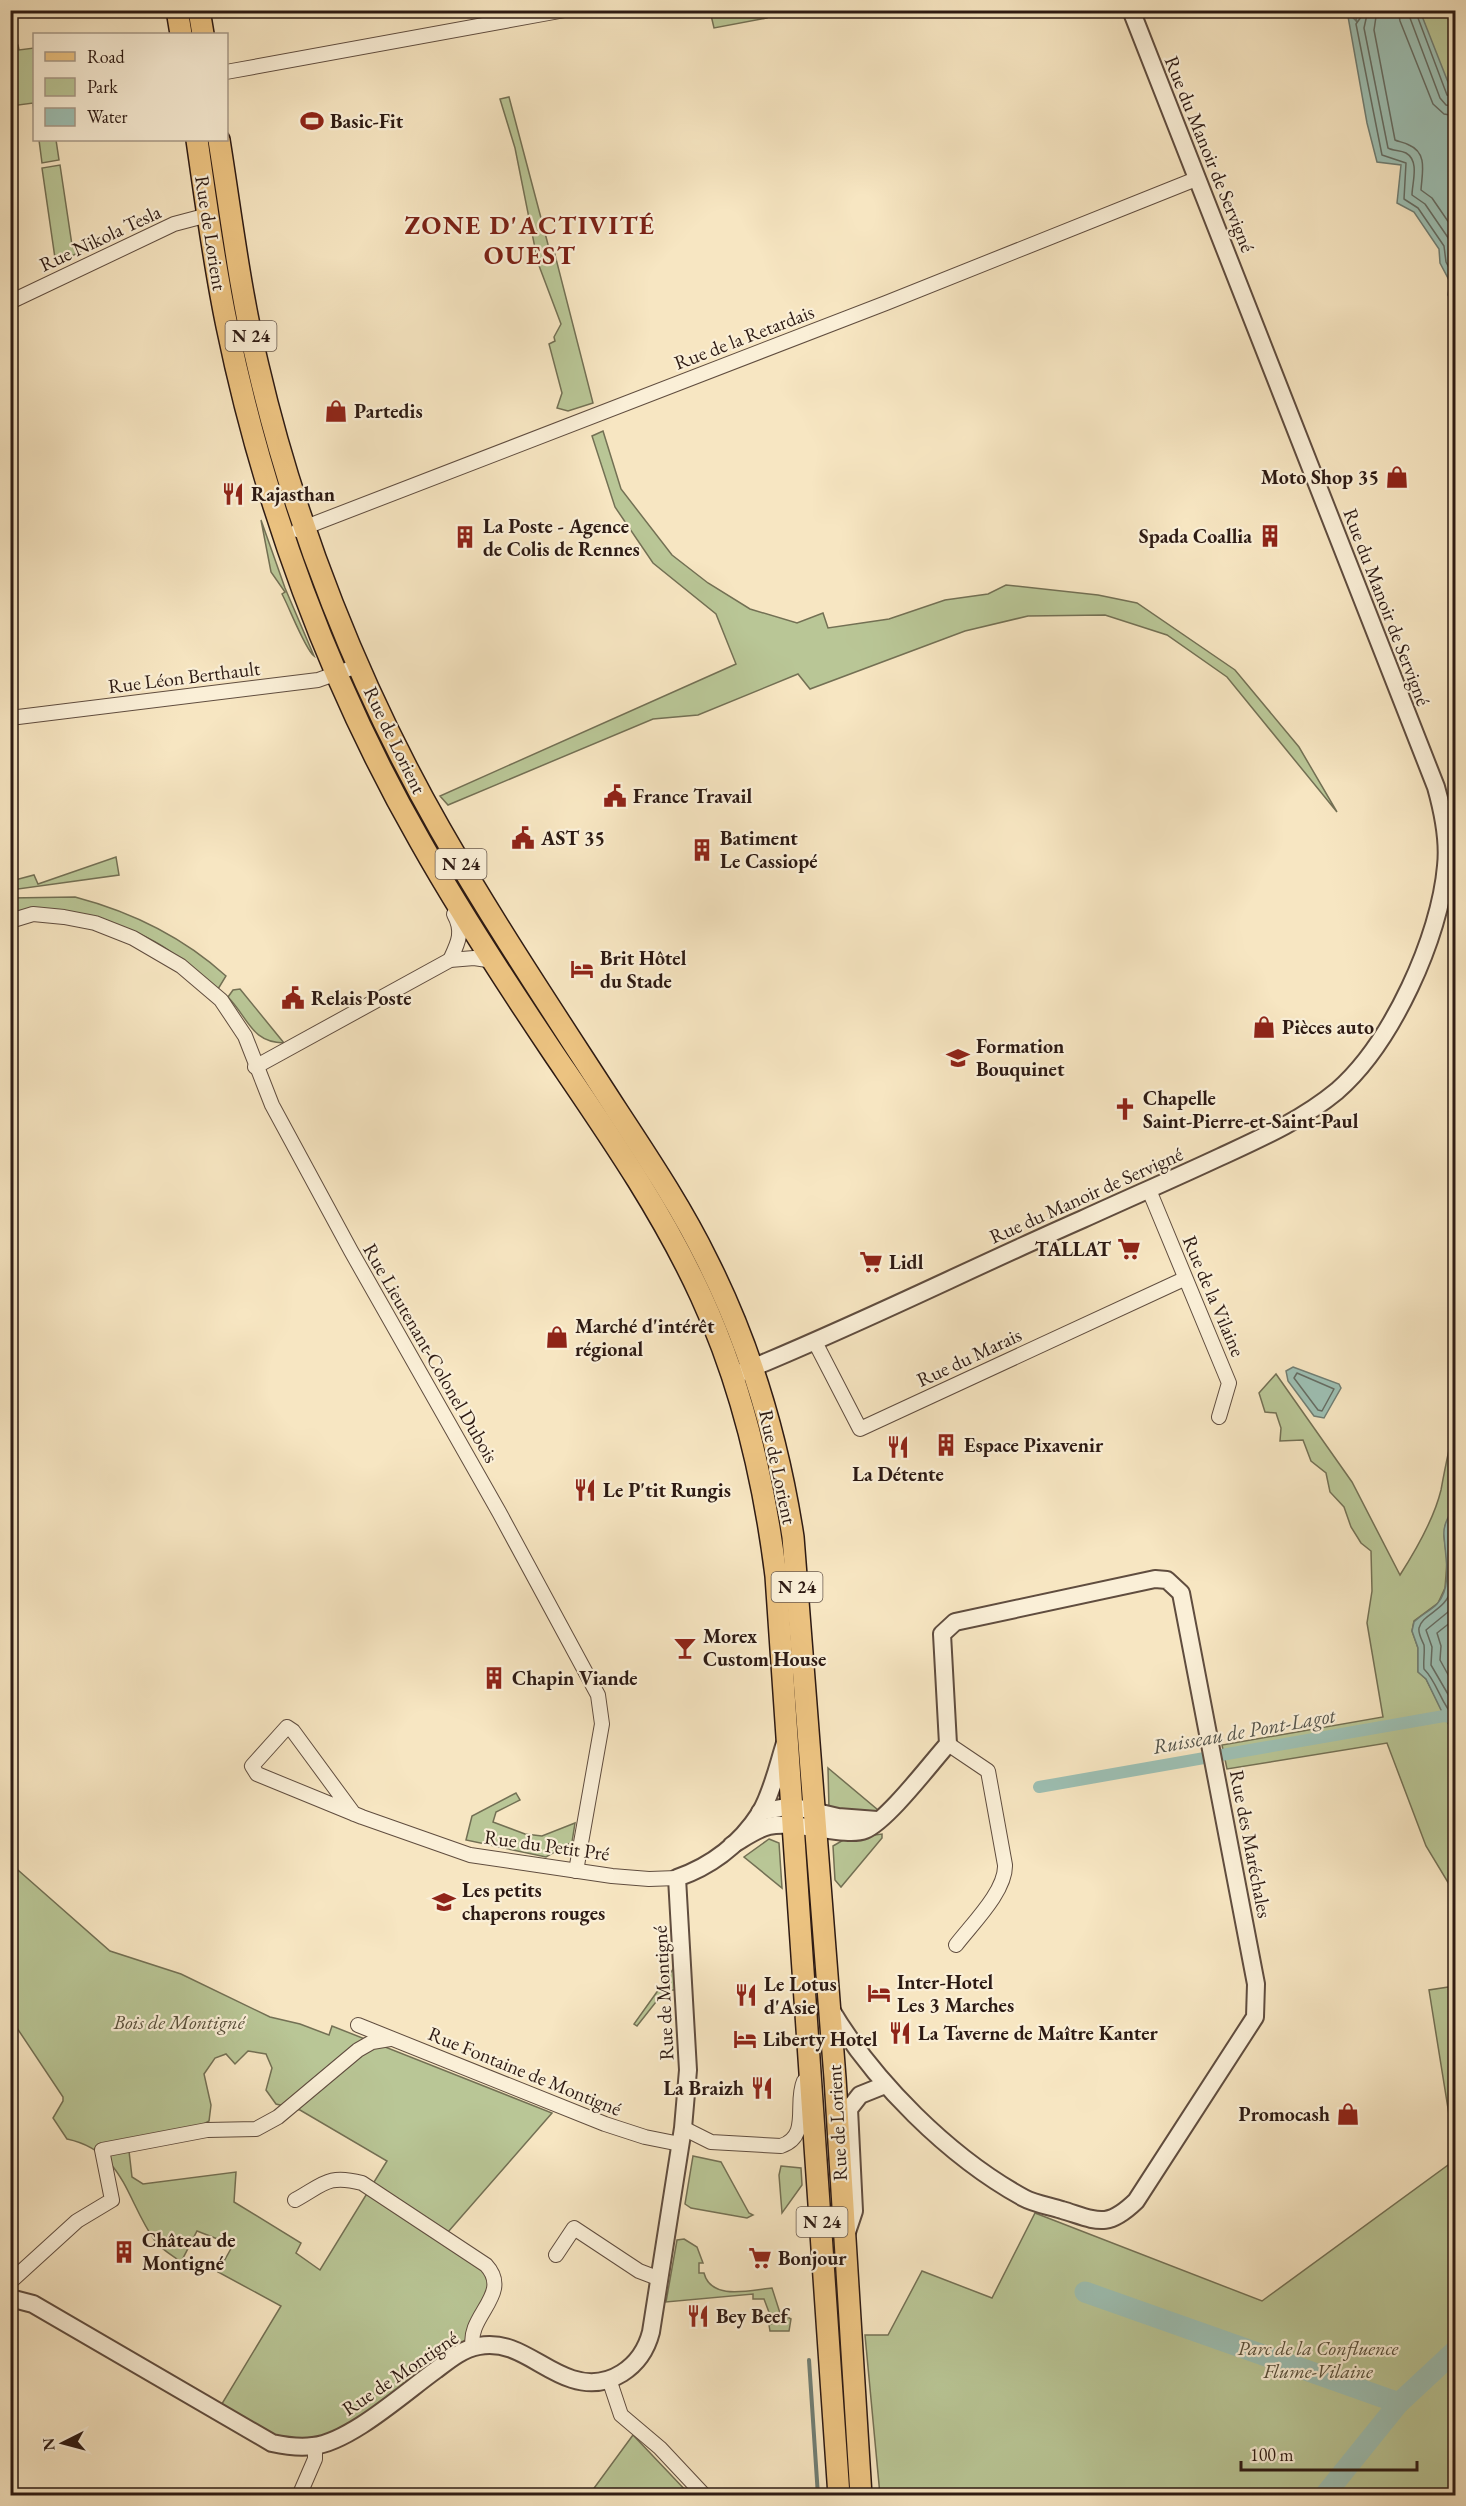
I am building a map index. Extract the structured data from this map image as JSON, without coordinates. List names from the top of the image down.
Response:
{
  "streets": {
    "main road": ["Rue de Lorient", "N 24"],
    "street": [
      "Rue du Manoir de Servigné",
      "Rue Nikola Tesla",
      "Rue de la Retardais",
      "Rue Léon Berthault",
      "Rue de la Vilaine",
      "Rue Lieutenant-Colonel Dubois",
      "Rue du Marais",
      "Rue des Maréchales",
      "Rue du Petit Pré",
      "Rue de Montigné",
      "Rue Fontaine de Montigné"
    ]
  },
  "crossings": [
    ["Rue du Manoir de Servigné", "Rue de Lorient"],
    ["Rue du Manoir de Servigné", "Rue de la Retardais"],
    ["Rue du Manoir de Servigné", "Rue de la Vilaine"],
    ["Rue du Manoir de Servigné", "Rue du Marais"],
    ["Rue de Lorient", "Rue Nikola Tesla"],
    ["Rue de Lorient", "Rue de la Retardais"],
    ["Rue de Lorient", "Rue Léon Berthault"],
    ["Rue de Lorient", "Rue des Maréchales"],
    ["Rue de Lorient", "Rue du Petit Pré"],
    ["Rue de Lorient", "Rue Fontaine de Montigné"],
    ["Rue de la Vilaine", "Rue du Marais"],
    ["Rue Lieutenant-Colonel Dubois", "Rue du Petit Pré"],
    ["Rue du Petit Pré", "Rue de Montigné"],
    ["Rue de Montigné", "Rue Fontaine de Montigné"]
  ],
  "districts": ["ZONE D'ACTIVITÉ OUEST"],
  "water": ["Ruisseau de Pont-Lagot"],
  "parks": ["Bois de Montigné", "Parc de la Confluence Flume-Vilaine"],
  "places": {
    "sports": ["Basic-Fit"],
    "shop": [
      "Partedis",
      "Moto Shop 35",
      "Pièces auto",
      "Marché d'intérêt régional",
      "Promocash"
    ],
    "restaurant": [
      "Rajasthan",
      "La Détente",
      "Le P'tit Rungis",
      "Le Lotus d'Asie",
      "La Taverne de Maître Kanter",
      "La Braizh",
      "Bey Beef"
    ],
    "building": [
      "Spada Coallia",
      "La Poste - Agence de Colis de Rennes",
      "Batiment Le Cassiopé",
      "Espace Pixavenir",
      "Chapin Viande",
      "Château de Montigné"
    ],
    "public building": ["France Travail", "AST 35", "Relais Poste"],
    "hotel": ["Brit Hôtel du Stade", "Inter-Hotel Les 3 Marches", "Liberty Hotel"],
    "school or university": ["Formation Bouquinet", "Les petits chaperons rouges"],
    "church": ["Chapelle Saint-Pierre-et-Saint-Paul"],
    "supermarket": ["TALLAT", "Lidl", "Bonjour"],
    "bar": ["Morex Custom House"]
  },
  "legend": ["Road", "Park", "Water"],
  "scale_bar": "100 m",
  "north": "left"
}
